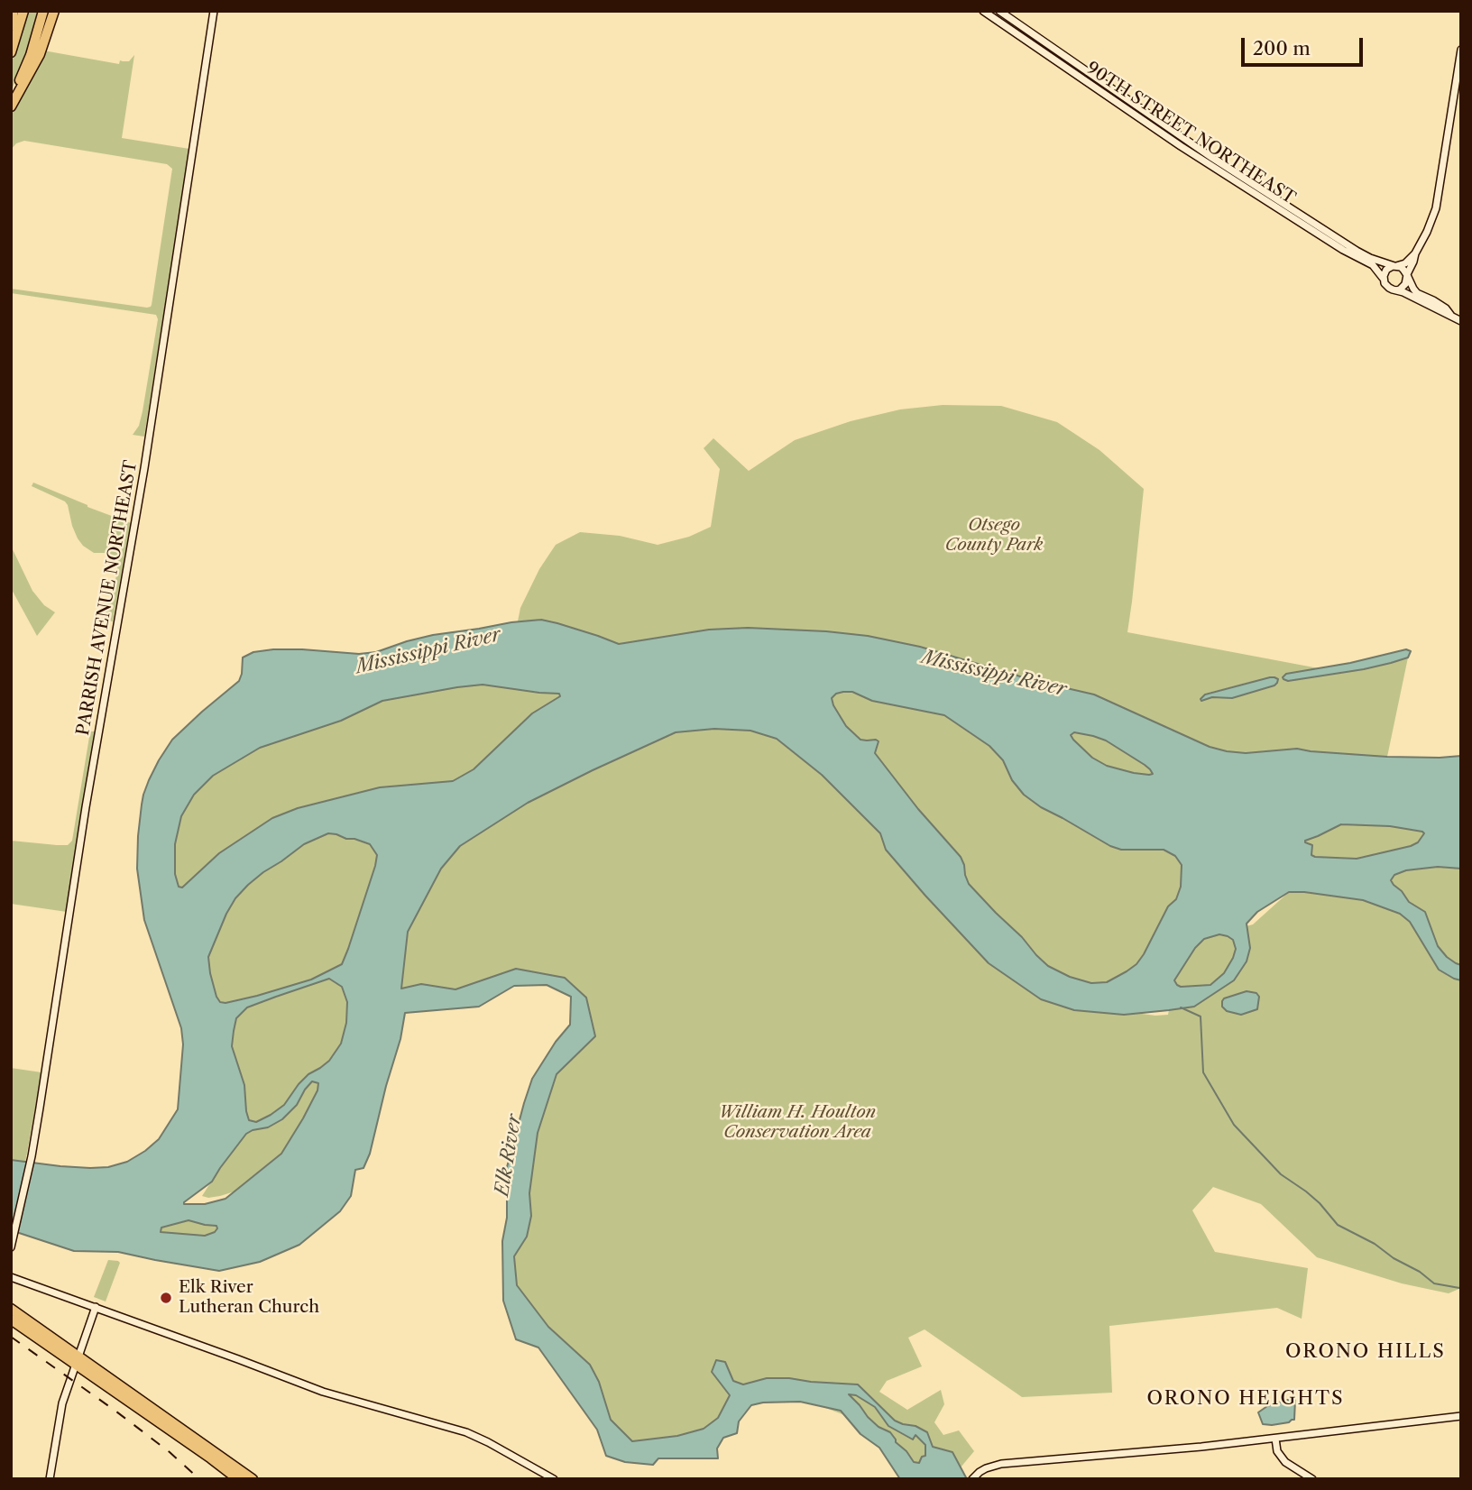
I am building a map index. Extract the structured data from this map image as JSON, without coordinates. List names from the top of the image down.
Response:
{
  "streets": {
    "main road": ["90TH STREET NORTHEAST", "PARRISH AVENUE NORTHEAST"]
  },
  "districts": ["ORONO HILLS", "ORONO HEIGHTS"],
  "water": ["Mississippi River", "Elk River"],
  "parks": ["Otsego County Park", "William H. Houlton Conservation Area"],
  "places": ["Elk River Lutheran Church"],
  "scale_bar": "200 m"
}
